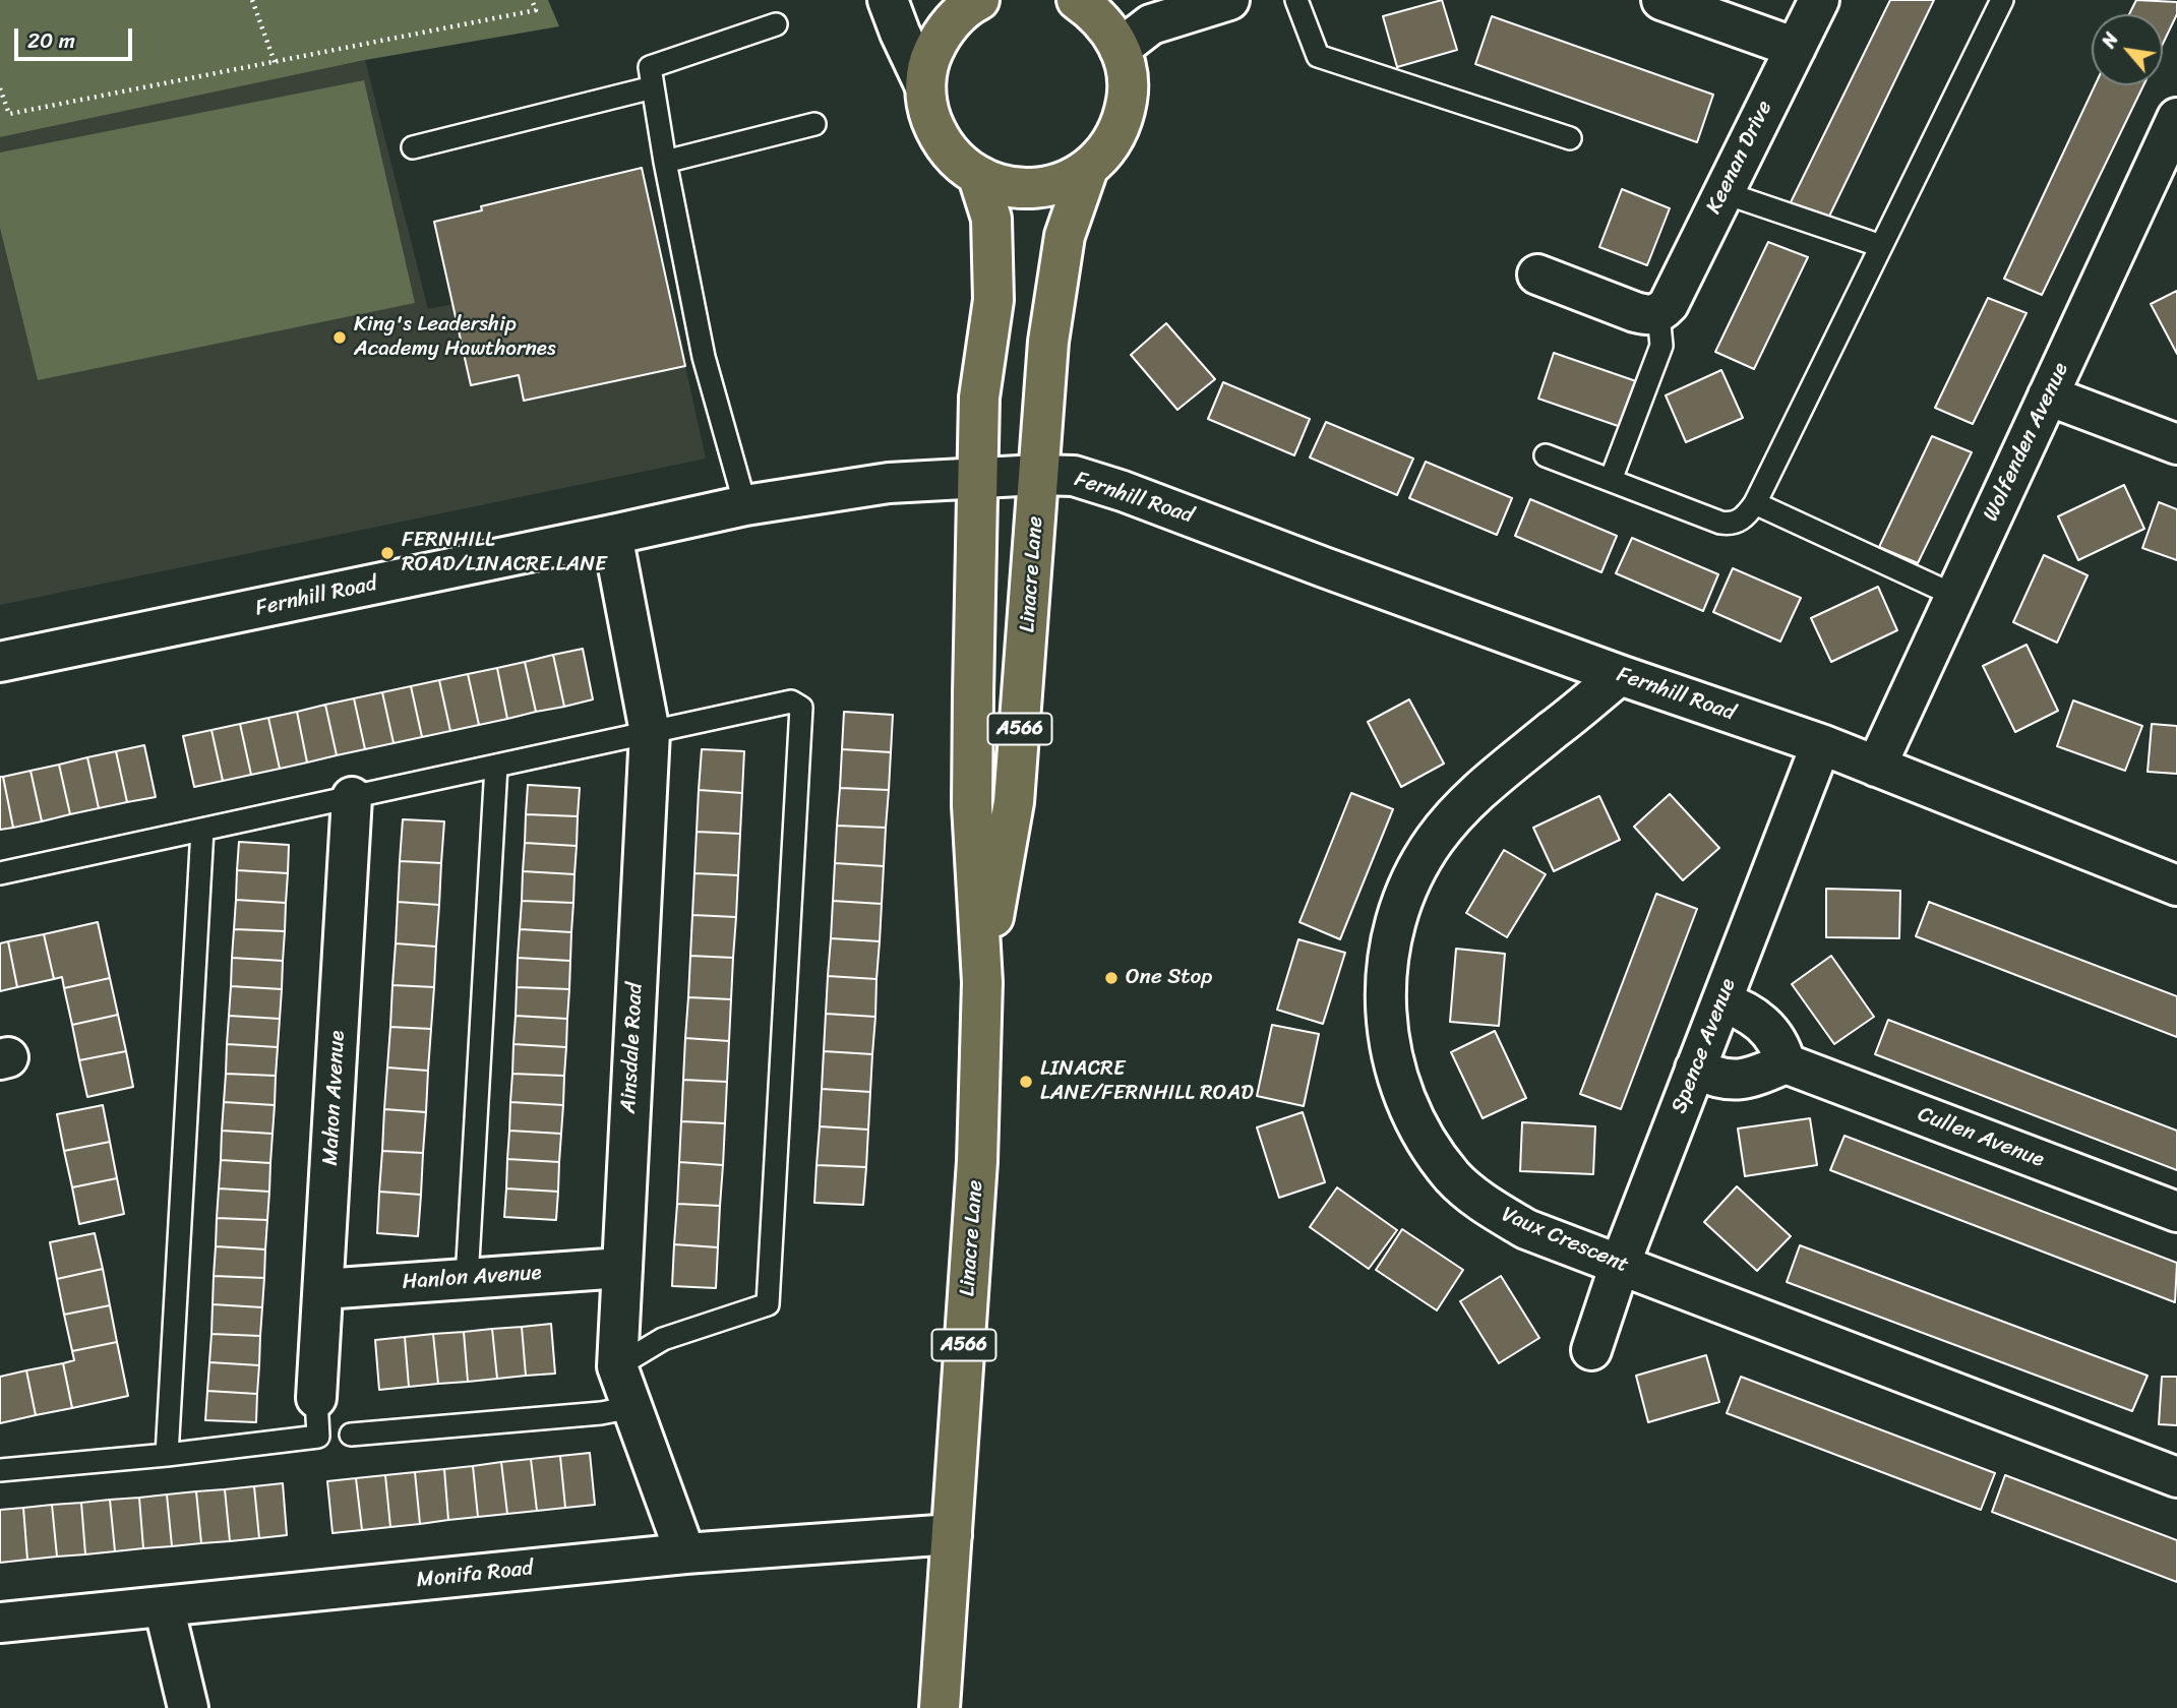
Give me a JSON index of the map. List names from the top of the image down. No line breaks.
{"streets":{"main road":["Linacre Lane","A566"],"street":["Keenan Drive","Wolfenden Avenue","Fernhill Road","Spence Avenue","Ainsdale Road","Mahon Avenue","Cullen Avenue","Vaux Crescent","Hanlon Avenue","Monifa Road"]},"crossings":[["Wolfenden Avenue","Fernhill Road"],["Fernhill Road","Linacre Lane"],["Fernhill Road","Spence Avenue"],["Fernhill Road","Ainsdale Road"],["Fernhill Road","Vaux Crescent"],["Linacre Lane","Monifa Road"],["Spence Avenue","Vaux Crescent"],["Ainsdale Road","Hanlon Avenue"],["Ainsdale Road","Monifa Road"],["Mahon Avenue","Hanlon Avenue"]],"places":["King's Leadership Academy Hawthornes","FERNHILL ROAD/LINACRE LANE","One Stop","LINACRE LANE/FERNHILL ROAD"],"scale_bar":"20 m","north":"top left"}
